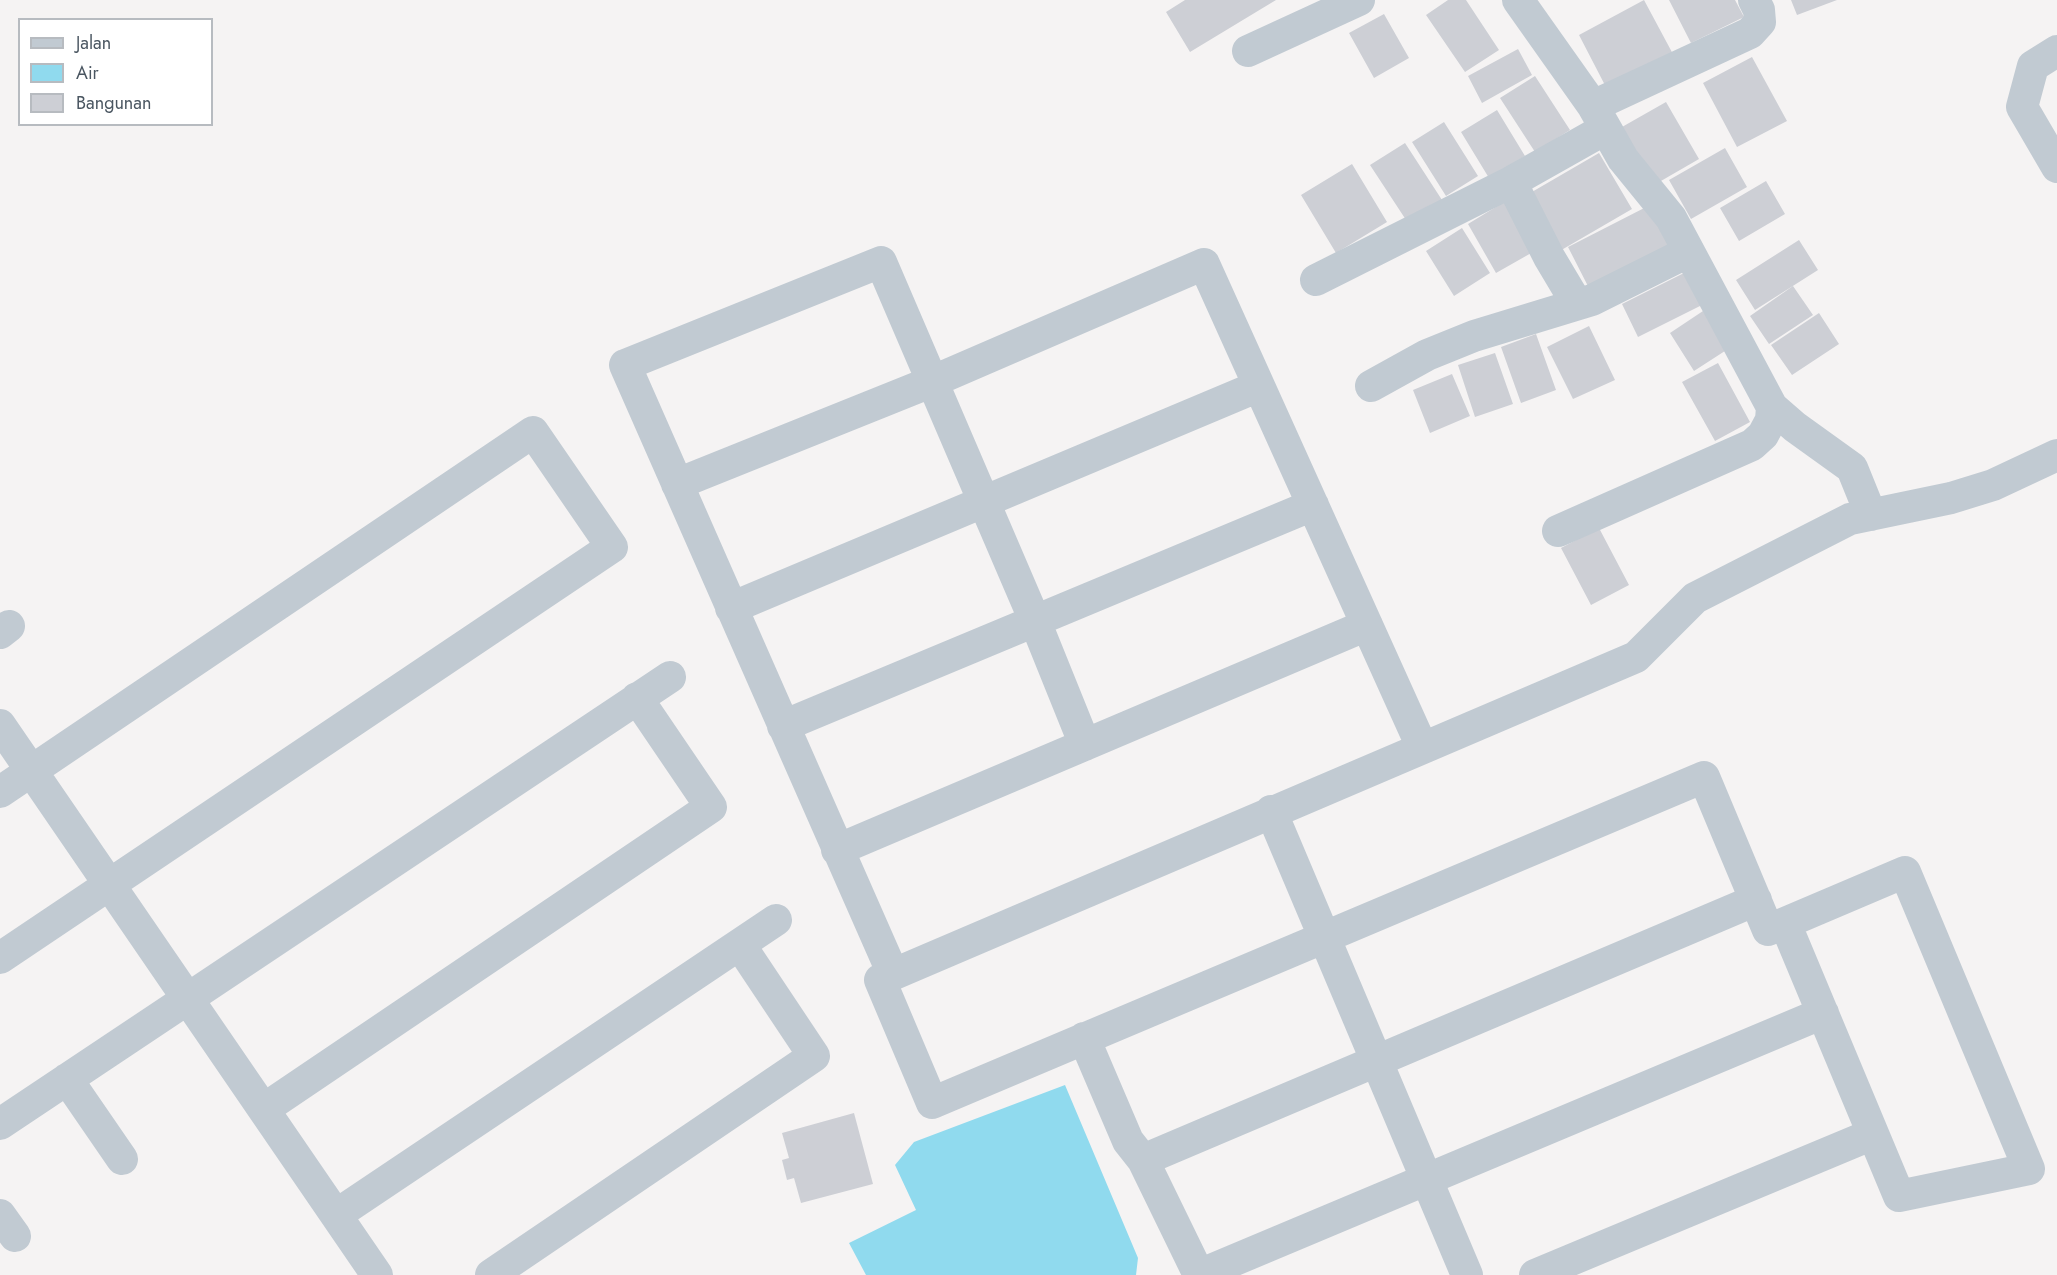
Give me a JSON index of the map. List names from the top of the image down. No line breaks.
{"legend":["Jalan","Air","Bangunan"]}
